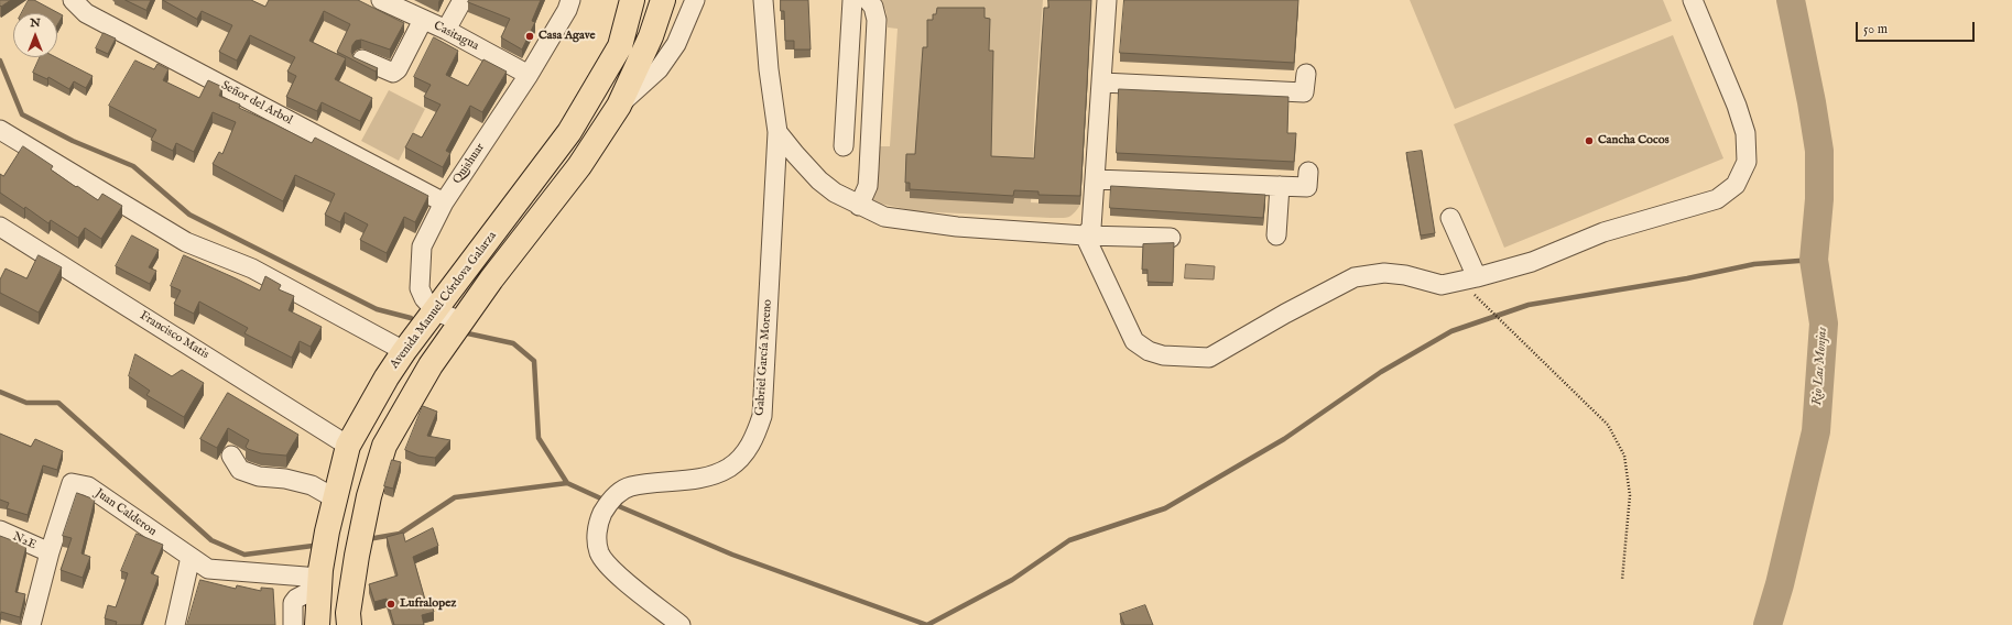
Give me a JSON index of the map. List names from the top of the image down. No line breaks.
{"streets":{"main road":["Avenida Manuel Córdova Galarza"],"street":["Casitagua","Señor del Arbol","Quishuar","Francisco Matis","Gabriel García Moreno","Juan Calderon","N2E"]},"crossings":[["Casitagua","Quishuar"],["Señor del Arbol","Quishuar"],["Quishuar","Avenida Manuel Córdova Galarza"],["Avenida Manuel Córdova Galarza","Francisco Matis"],["Avenida Manuel Córdova Galarza","Juan Calderon"],["Juan Calderon","N2E"]],"water":["Rio Las Monjas"],"places":["Casa Agave","Cancha Cocos","Lufralopez"],"scale_bar":"50 m","north":"top"}
